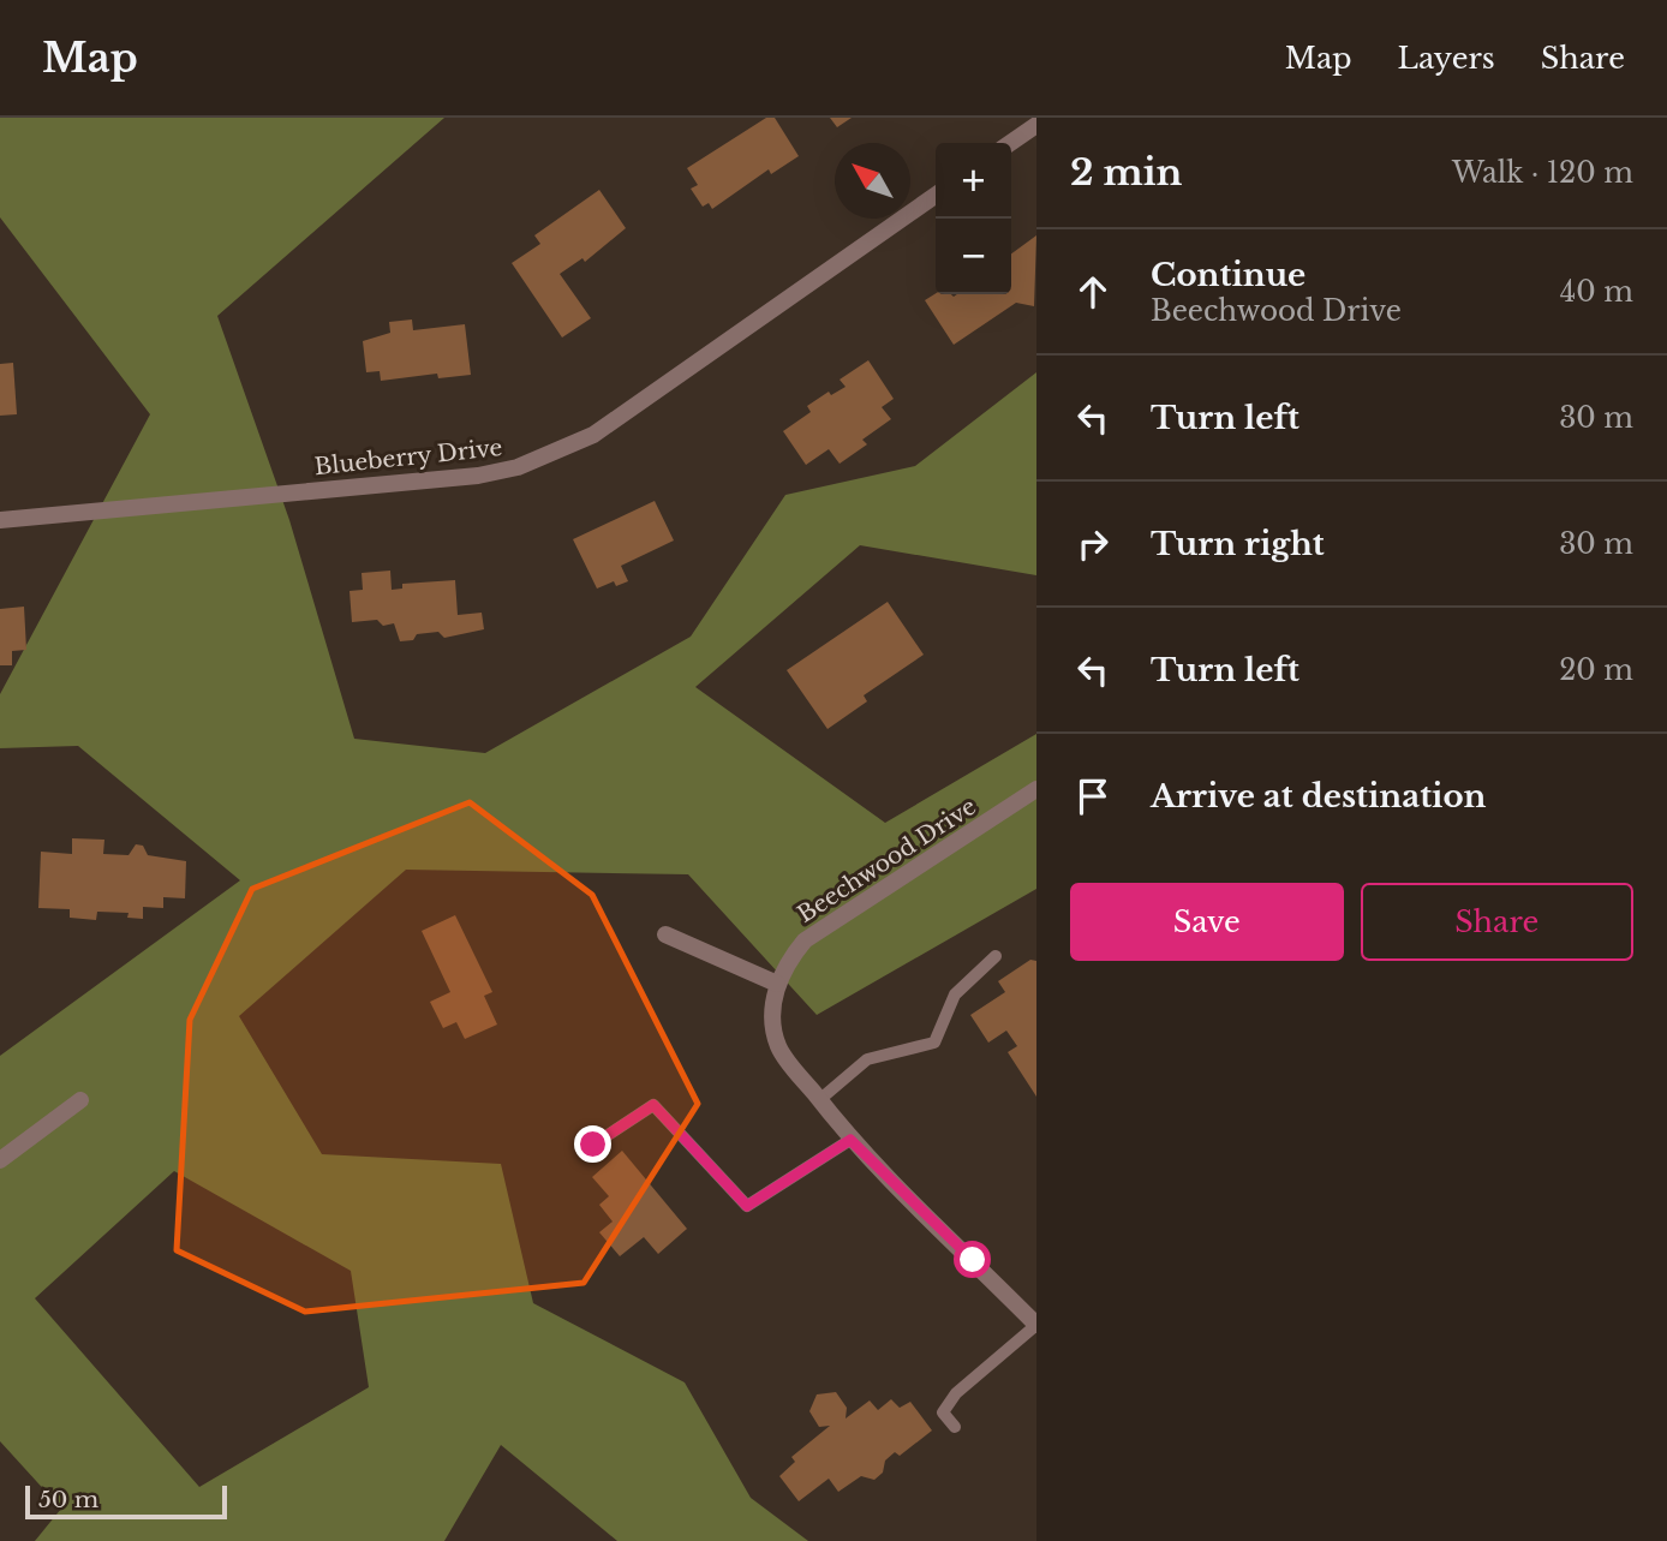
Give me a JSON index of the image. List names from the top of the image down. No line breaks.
{"streets":{"street":["Blueberry Drive","Beechwood Drive"]},"scale_bar":"50 m","north":"top left","page":{"header":"Map","nav":["Map","Layers","Share"],"heading":["2 min","Walk · 120 m"],"map_buttons":["+","−"],"list":[["Continue","Beechwood Drive","40 m"],["Turn left","30 m"],["Turn right","30 m"],["Turn left","20 m"],"Arrive at destination"],"buttons":["Save","Share"],"scale":"50 m"}}
